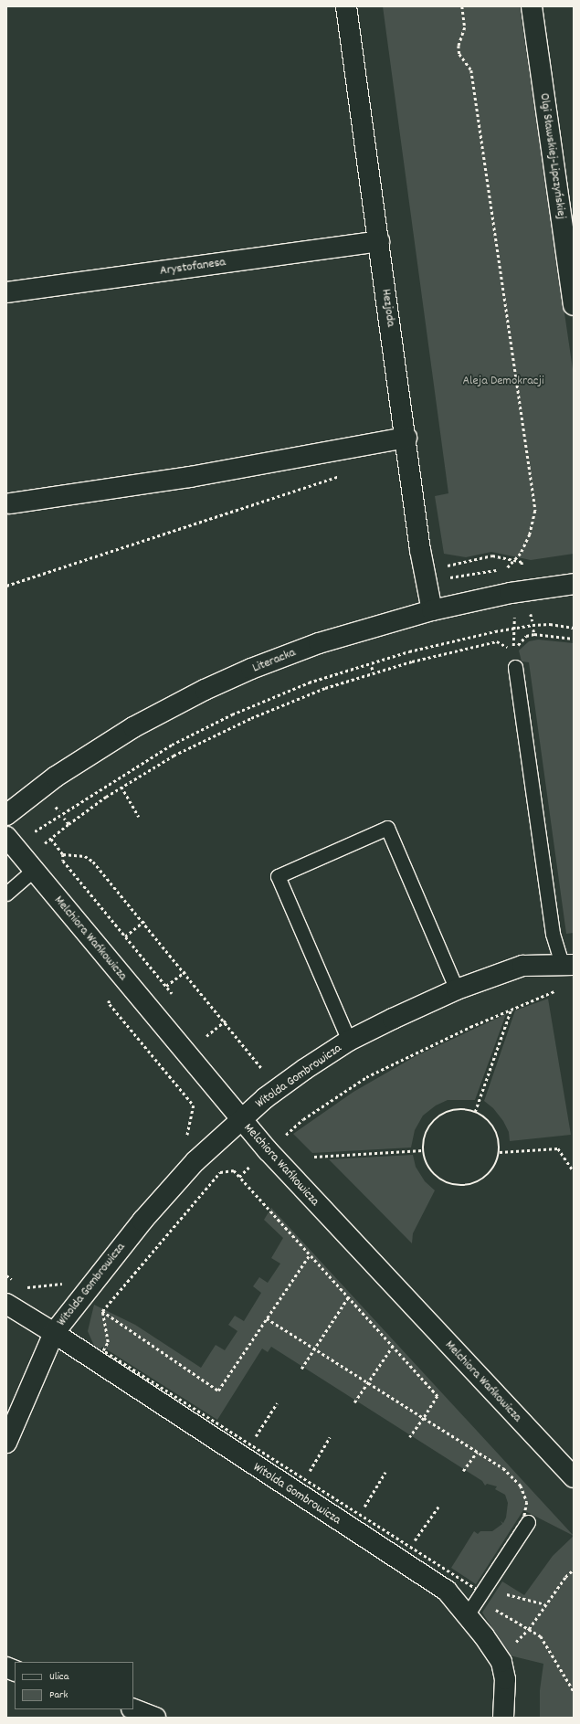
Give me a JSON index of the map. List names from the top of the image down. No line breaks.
{"streets":{"street":["Olgi Sławskiej-Lipczyńskiej","Arystofanesa","Hezjoda","Literacka","Melchiora Wańkowicza","Witolda Gombrowicza"]},"crossings":[["Arystofanesa","Hezjoda"],["Hezjoda","Literacka"],["Melchiora Wańkowicza","Witolda Gombrowicza"]],"parks":["Aleja Demokracji"],"legend":["Ulica","Park"]}
